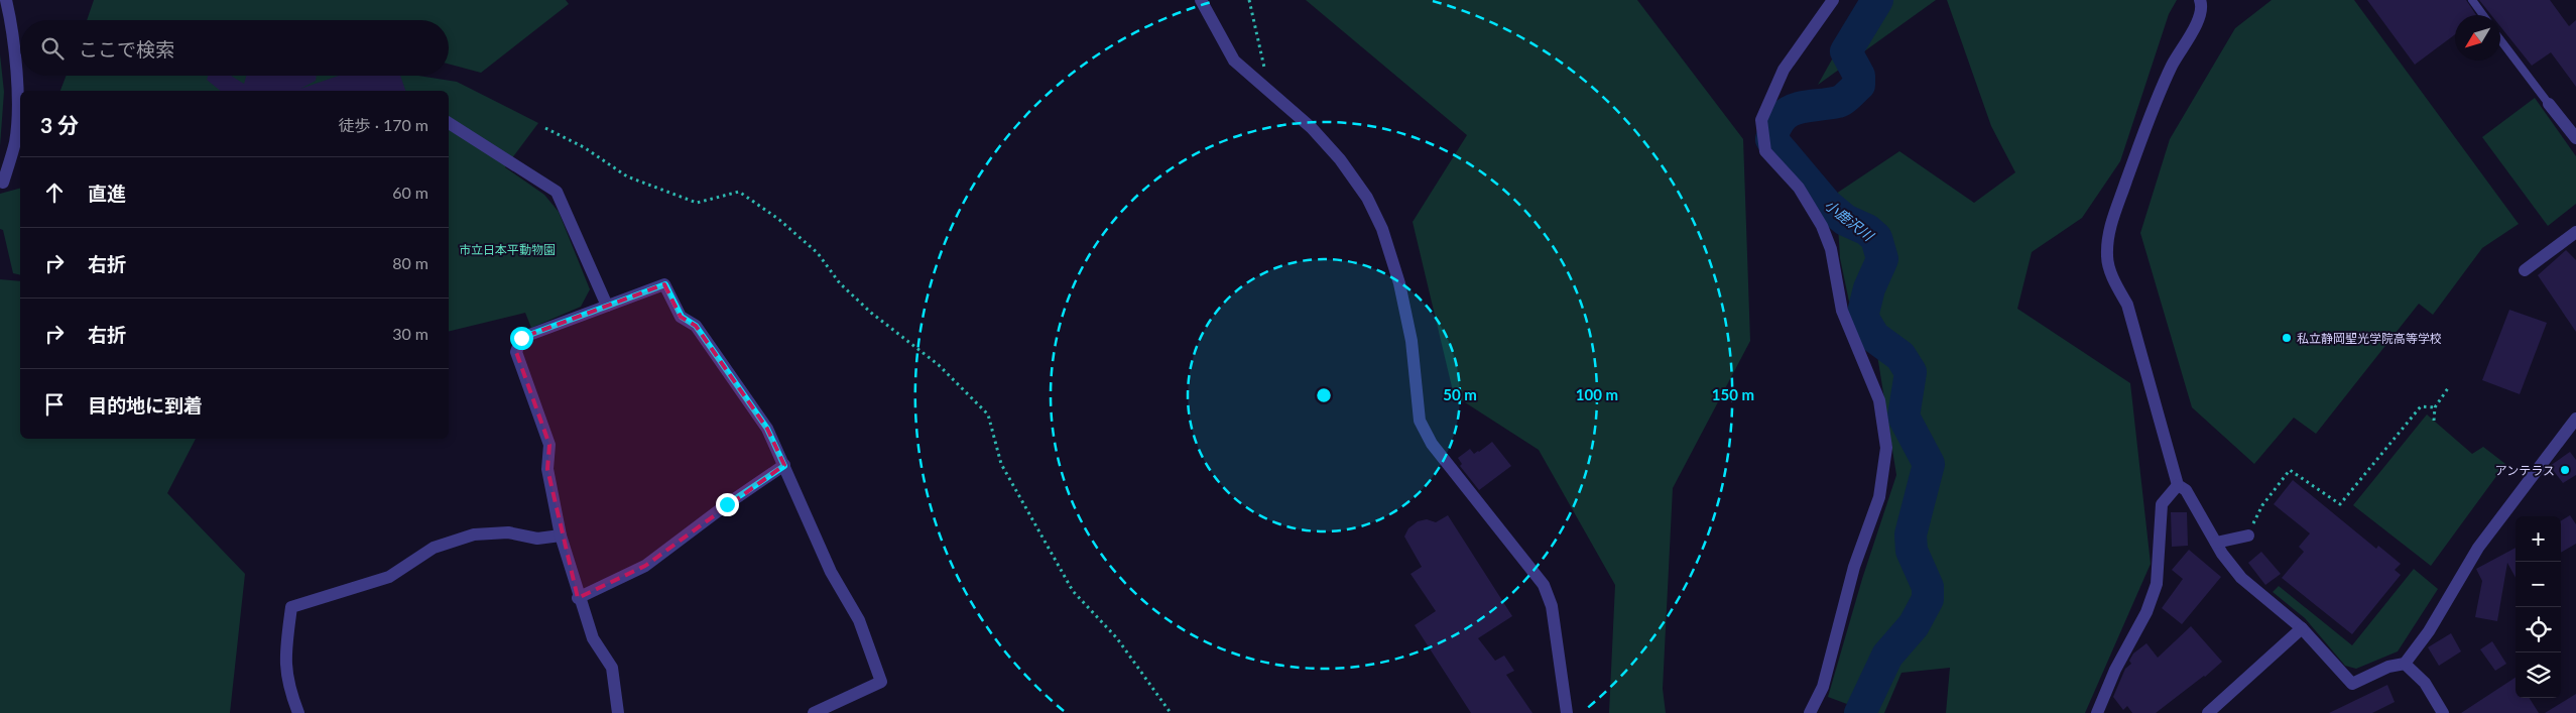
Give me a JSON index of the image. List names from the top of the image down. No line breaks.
{"water":["小鹿沢川"],"parks":["市立日本平動物園"],"places":["私立静岡聖光学院高等学校","アンテラス"],"north":"bottom left","page":{"search":"ここで検索","heading":["3 分","徒歩 · 170 m"],"list":[["直進","60 m"],["右折","80 m"],["右折","30 m"],"目的地に到着"],"map_buttons":["+","−"]},"rings":["50 m","100 m","150 m"]}
